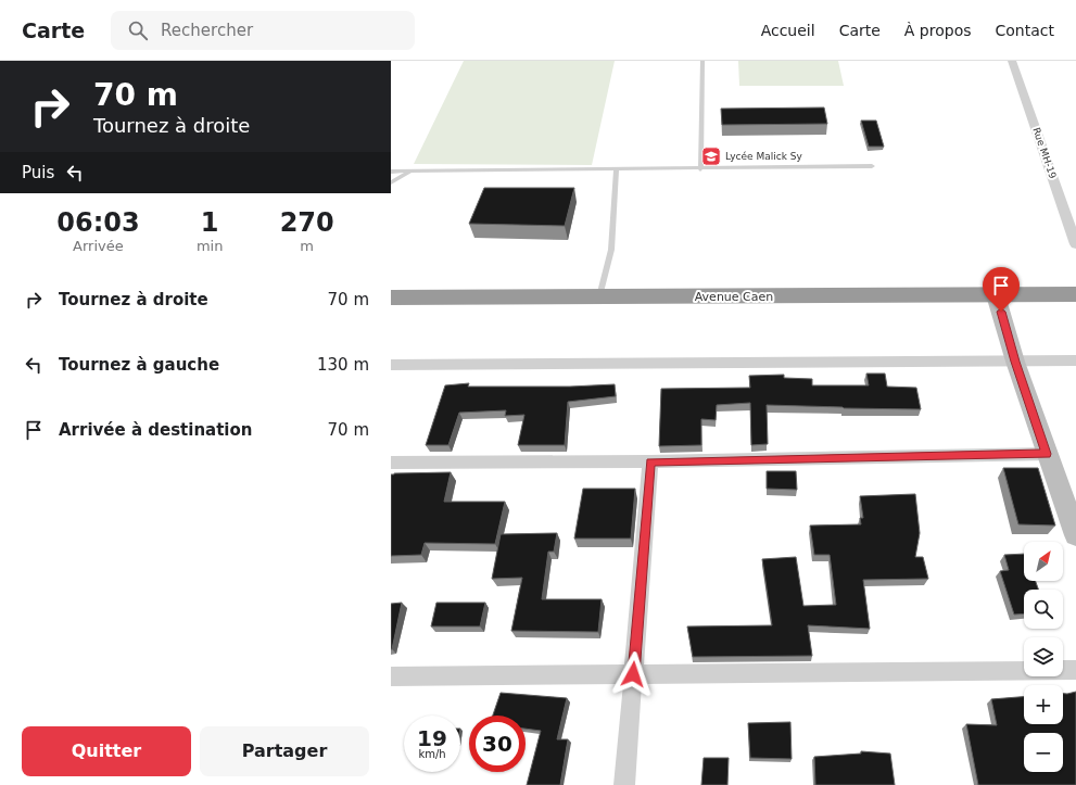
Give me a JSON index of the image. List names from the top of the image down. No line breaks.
{"streets":{"highway":["Avenue Caen"],"street":["Rue MH-19"]},"places":{"school or university":["Lycée Malick Sy"]},"north":"top right","page":{"header":"Carte","search":"Rechercher","nav":["Accueil","Carte","À propos","Contact"],"turn":["70 m","Tournez à droite"],"then":"Puis","eta":["06:03","Arrivée","1","min","270","m"],"list":[{"name":"Tournez à droite","value":"70 m"},{"name":"Tournez à gauche","value":"130 m"},{"name":"Arrivée à destination","value":"70 m"}],"map_buttons":["+","−"],"speed":"19 km/h","limit":"30","buttons":["Quitter","Partager"]}}
